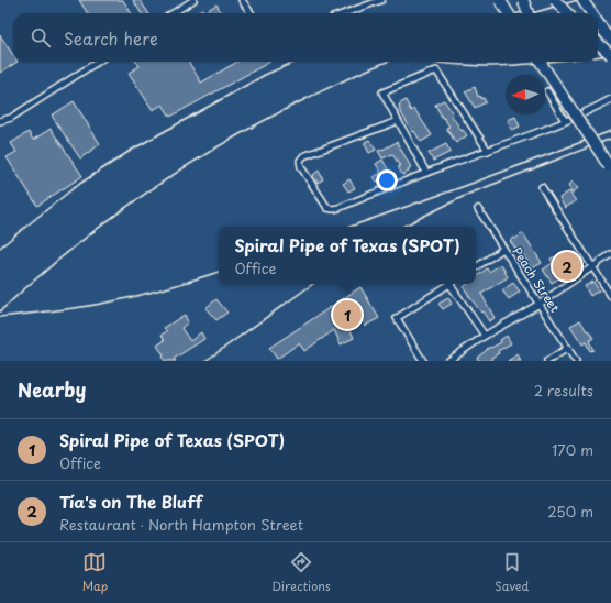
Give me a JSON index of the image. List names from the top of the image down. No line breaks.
{"streets":{"street":["Peach Street"]},"north":"left","page":{"search":"Search here","popup":["Spiral Pipe of Texas (SPOT)","Office"],"pins":["2","1"],"heading":["Nearby","2 results"],"list":[{"mark":"1","name":"Spiral Pipe of Texas (SPOT)","note":"Office","value":"170 m"},{"mark":"2","name":"Tía's on The Bluff","note":"Restaurant · North Hampton Street","value":"250 m"}],"nav":["Map","Directions","Saved"]}}
